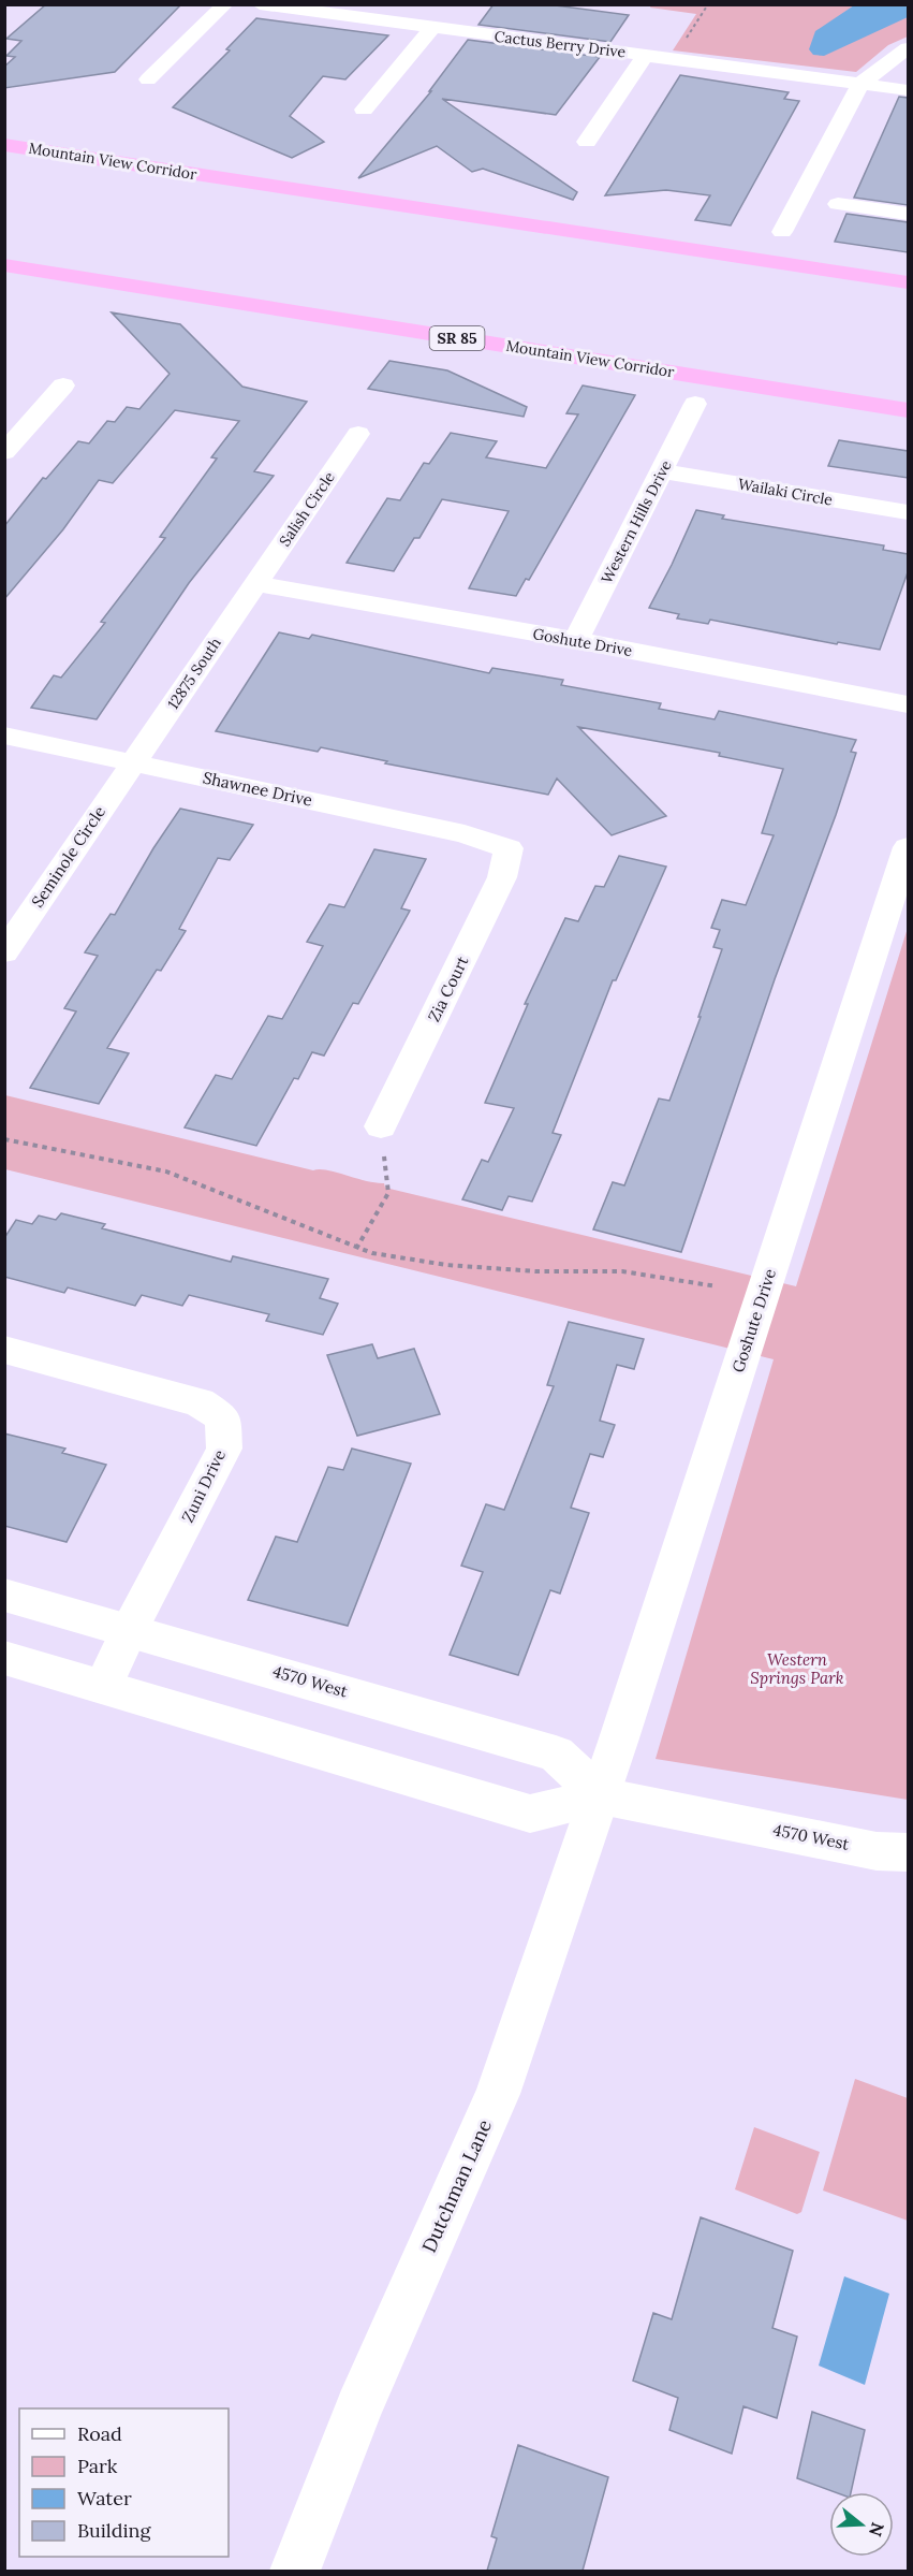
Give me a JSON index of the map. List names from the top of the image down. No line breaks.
{"streets":{"highway":["Mountain View Corridor","SR 85"],"street":["Cactus Berry Drive","Wailaki Circle","Salish Circle","Western Hills Drive","Goshute Drive","12875 South","Shawnee Drive","Seminole Circle","Zia Court","Zuni Drive","4570 West","Dutchman Lane"]},"crossings":[["Wailaki Circle","Western Hills Drive"],["Salish Circle","Goshute Drive"],["Salish Circle","12875 South"],["Western Hills Drive","Goshute Drive"],["Goshute Drive","12875 South"],["Goshute Drive","4570 West"],["Goshute Drive","Dutchman Lane"],["12875 South","Shawnee Drive"],["12875 South","Seminole Circle"],["Shawnee Drive","Seminole Circle"],["Shawnee Drive","Zia Court"],["Zuni Drive","4570 West"],["4570 West","Dutchman Lane"]],"parks":["Western Springs Park"],"legend":["Road","Park","Water","Building"],"north":"right"}
